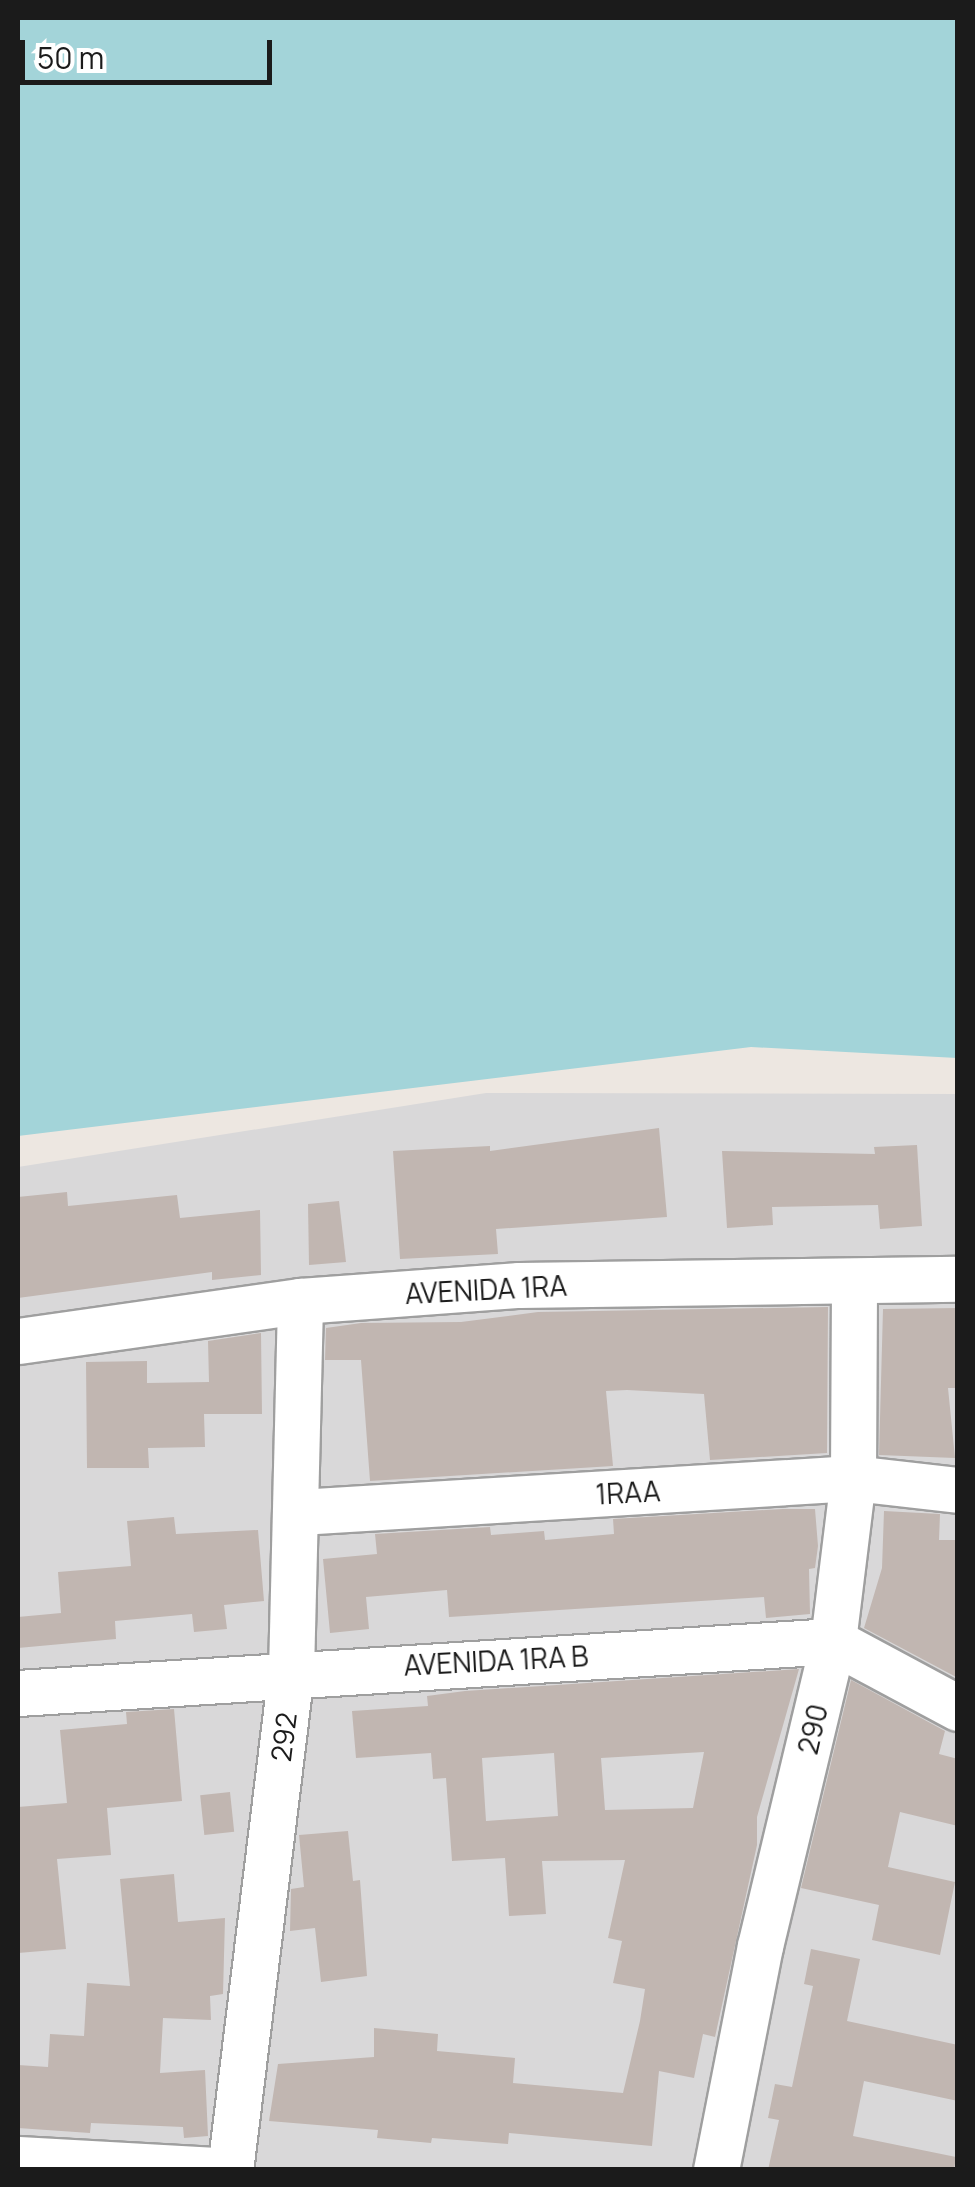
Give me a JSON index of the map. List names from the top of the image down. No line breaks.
{"streets":{"street":["AVENIDA 1RA","1RAA","AVENIDA 1RA B","290","292"]},"crossings":[["AVENIDA 1RA","290"],["AVENIDA 1RA","292"],["1RAA","290"],["1RAA","292"],["AVENIDA 1RA B","290"],["AVENIDA 1RA B","292"]],"scale_bar":"50 m"}
